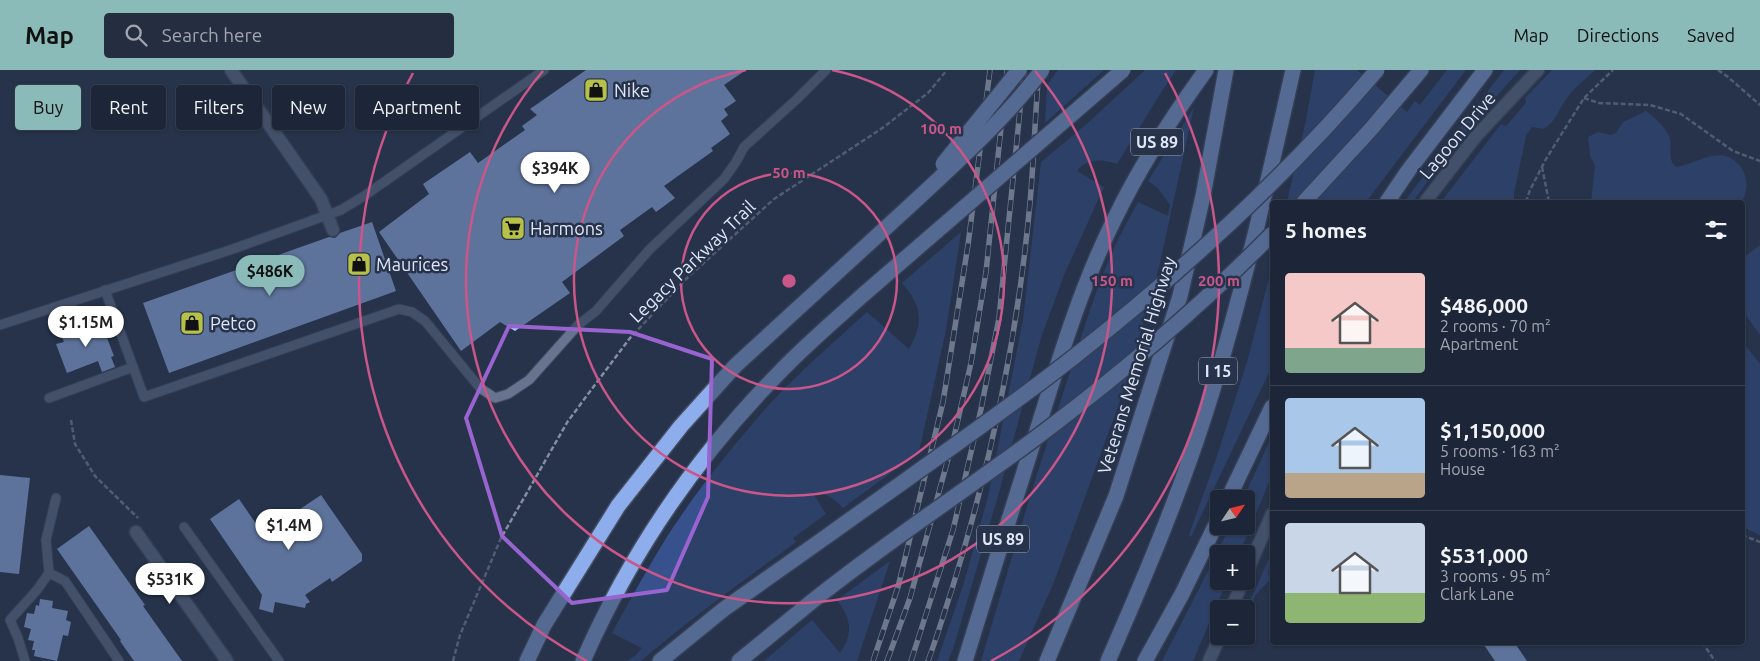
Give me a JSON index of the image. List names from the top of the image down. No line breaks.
{"streets":{"highway":["US 89","Veterans Memorial Highway","I 15"],"street":["Lagoon Drive"],"path":["Legacy Parkway Trail"]},"places":{"shop":["Nike","Maurices","Petco"],"supermarket":["Harmons"]},"north":"top right","page":{"header":"Map","search":"Search here","nav":["Map","Directions","Saved"],"chip":["Buy","Rent","Filters","New","Apartment"],"price":["$394K","$486K","$1.15M","$1.4M","$531K"],"heading":"5 homes","list":[{"name":"$486,000","note":"2 rooms · 70 m² · Apartment"},{"name":"$1,150,000","note":"5 rooms · 163 m² · House"},{"name":"$531,000","note":"3 rooms · 95 m² · Clark Lane"}],"map_buttons":["+","−"]},"rings":["100 m","50 m","150 m","200 m"]}
